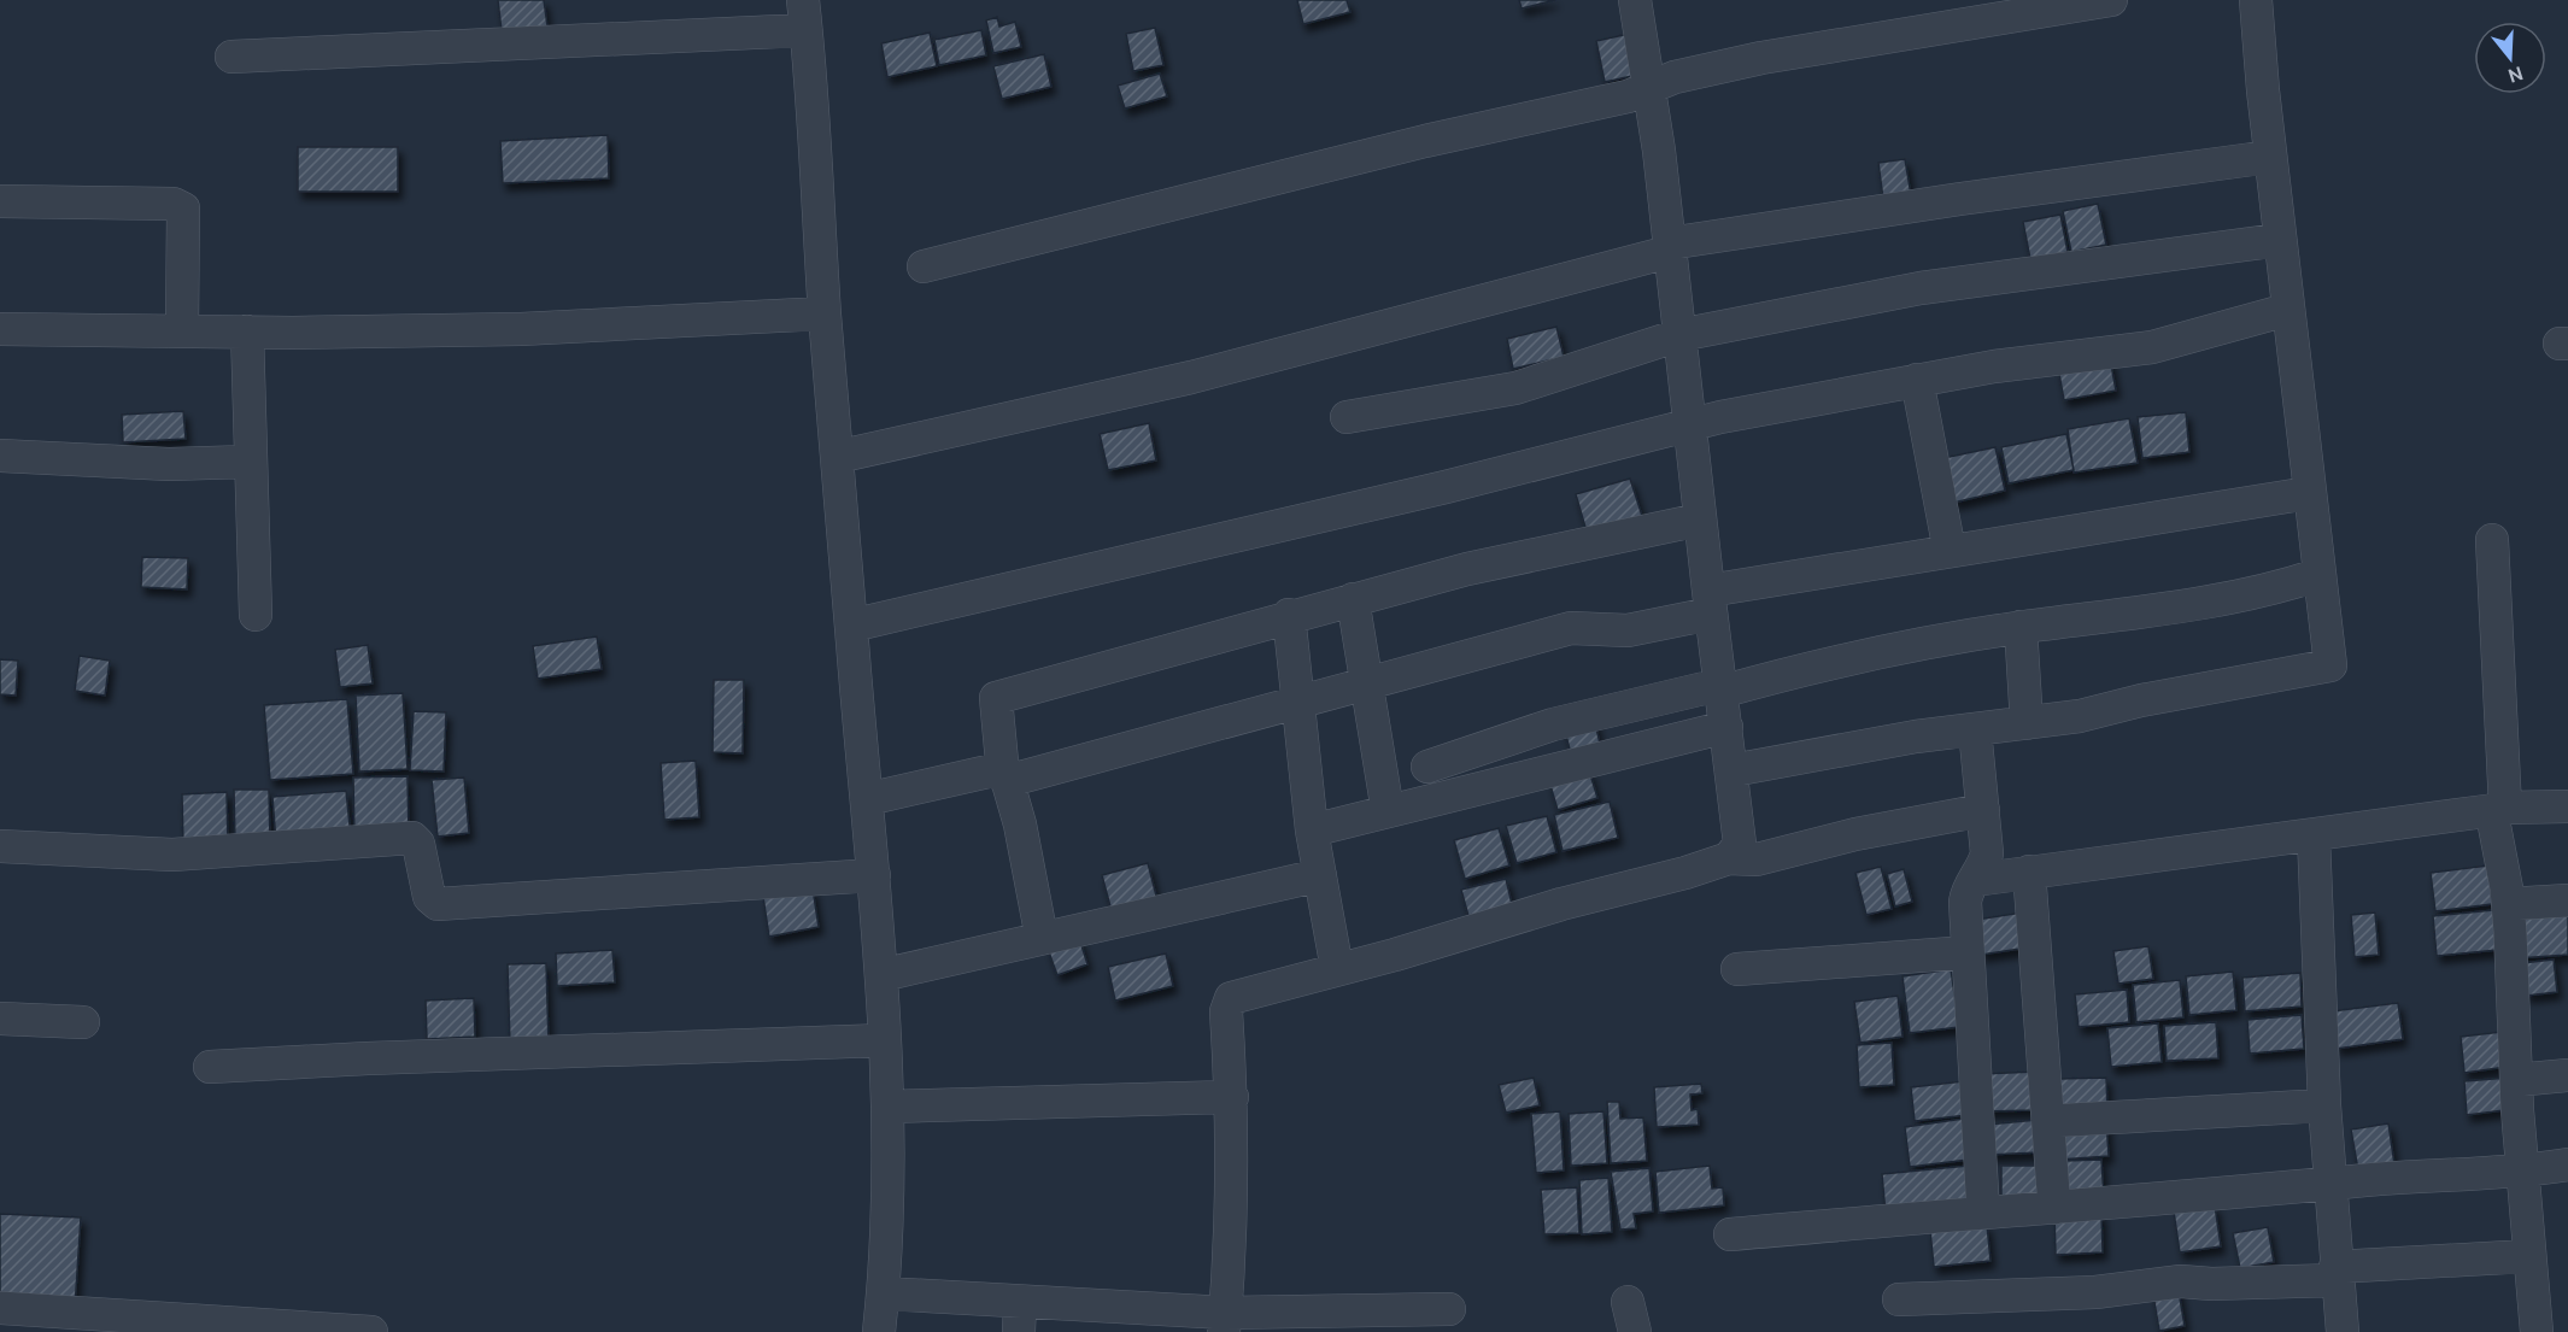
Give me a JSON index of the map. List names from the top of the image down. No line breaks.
{"north":"bottom"}
